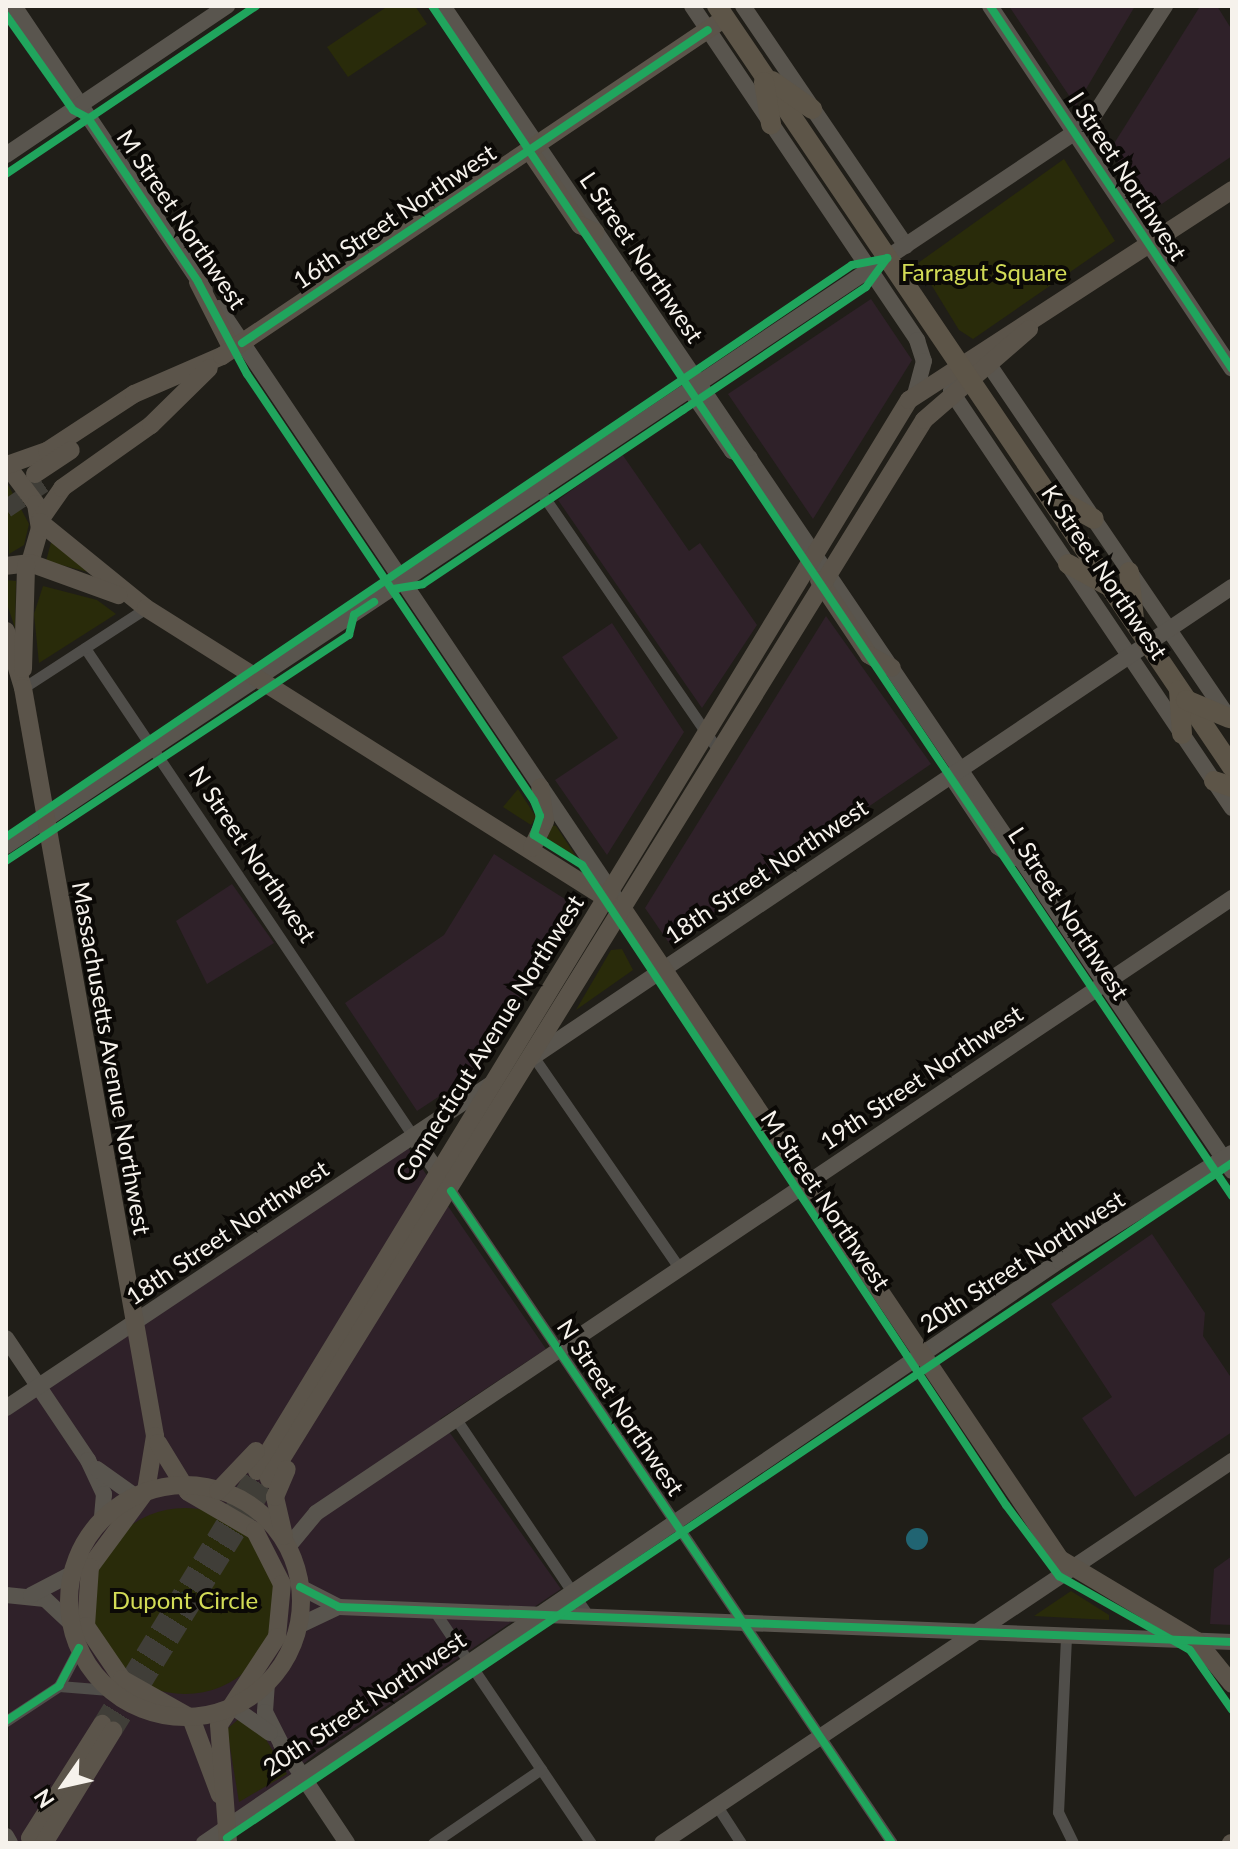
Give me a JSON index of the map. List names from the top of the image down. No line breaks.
{"streets":{"highway":["K Street Northwest"],"main road":["I Street Northwest","16th Street Northwest","M Street Northwest","L Street Northwest","N Street Northwest","18th Street Northwest","Connecticut Avenue Northwest","Massachusetts Avenue Northwest","19th Street Northwest","20th Street Northwest"]},"crossings":[["16th Street Northwest","M Street Northwest"],["16th Street Northwest","K Street Northwest"],["16th Street Northwest","Massachusetts Avenue Northwest"],["M Street Northwest","18th Street Northwest"],["M Street Northwest","Connecticut Avenue Northwest"],["M Street Northwest","19th Street Northwest"],["M Street Northwest","20th Street Northwest"],["L Street Northwest","18th Street Northwest"],["L Street Northwest","Connecticut Avenue Northwest"],["L Street Northwest","19th Street Northwest"],["L Street Northwest","20th Street Northwest"],["K Street Northwest","18th Street Northwest"],["K Street Northwest","Connecticut Avenue Northwest"],["N Street Northwest","18th Street Northwest"],["N Street Northwest","Connecticut Avenue Northwest"],["N Street Northwest","19th Street Northwest"],["N Street Northwest","20th Street Northwest"],["18th Street Northwest","Connecticut Avenue Northwest"],["18th Street Northwest","Massachusetts Avenue Northwest"]],"parks":["Farragut Square","Dupont Circle"],"north":"bottom left"}
